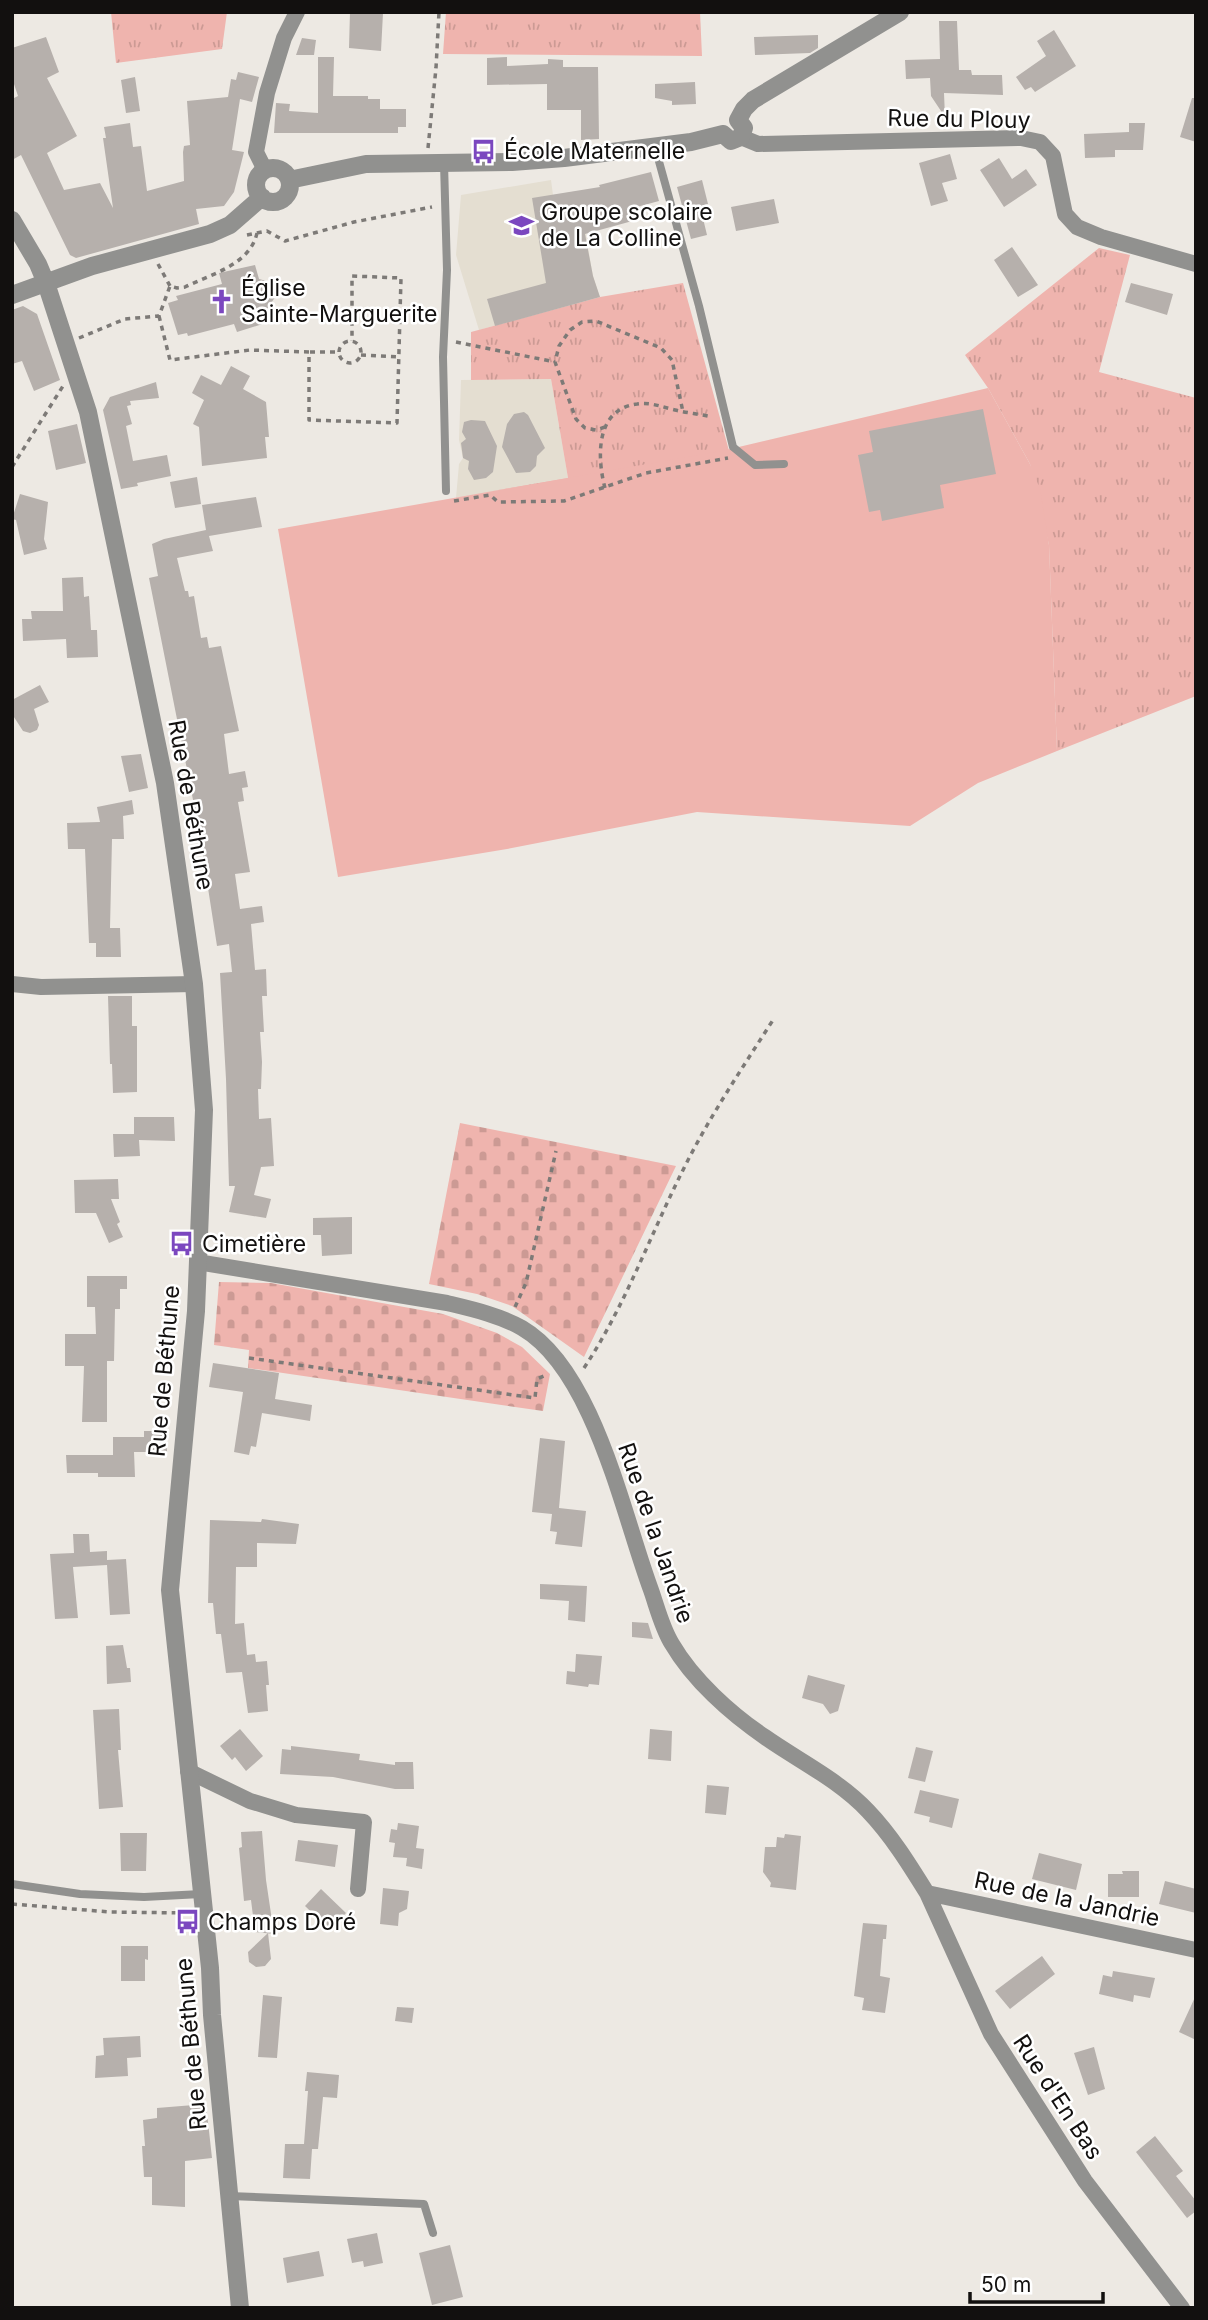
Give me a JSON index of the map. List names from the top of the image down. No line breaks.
{"streets":{"street":["Rue du Plouy","Rue de Béthune","Rue de la Jandrie","Rue d'En Bas"]},"crossings":[["Rue de Béthune","Rue de la Jandrie"],["Rue de la Jandrie","Rue d'En Bas"]],"places":{"bus stop":["École Maternelle","Cimetière","Champs Doré"],"school or university":["Groupe scolaire de La Colline"],"church":["Église Sainte-Marguerite"]},"scale_bar":"50 m"}
